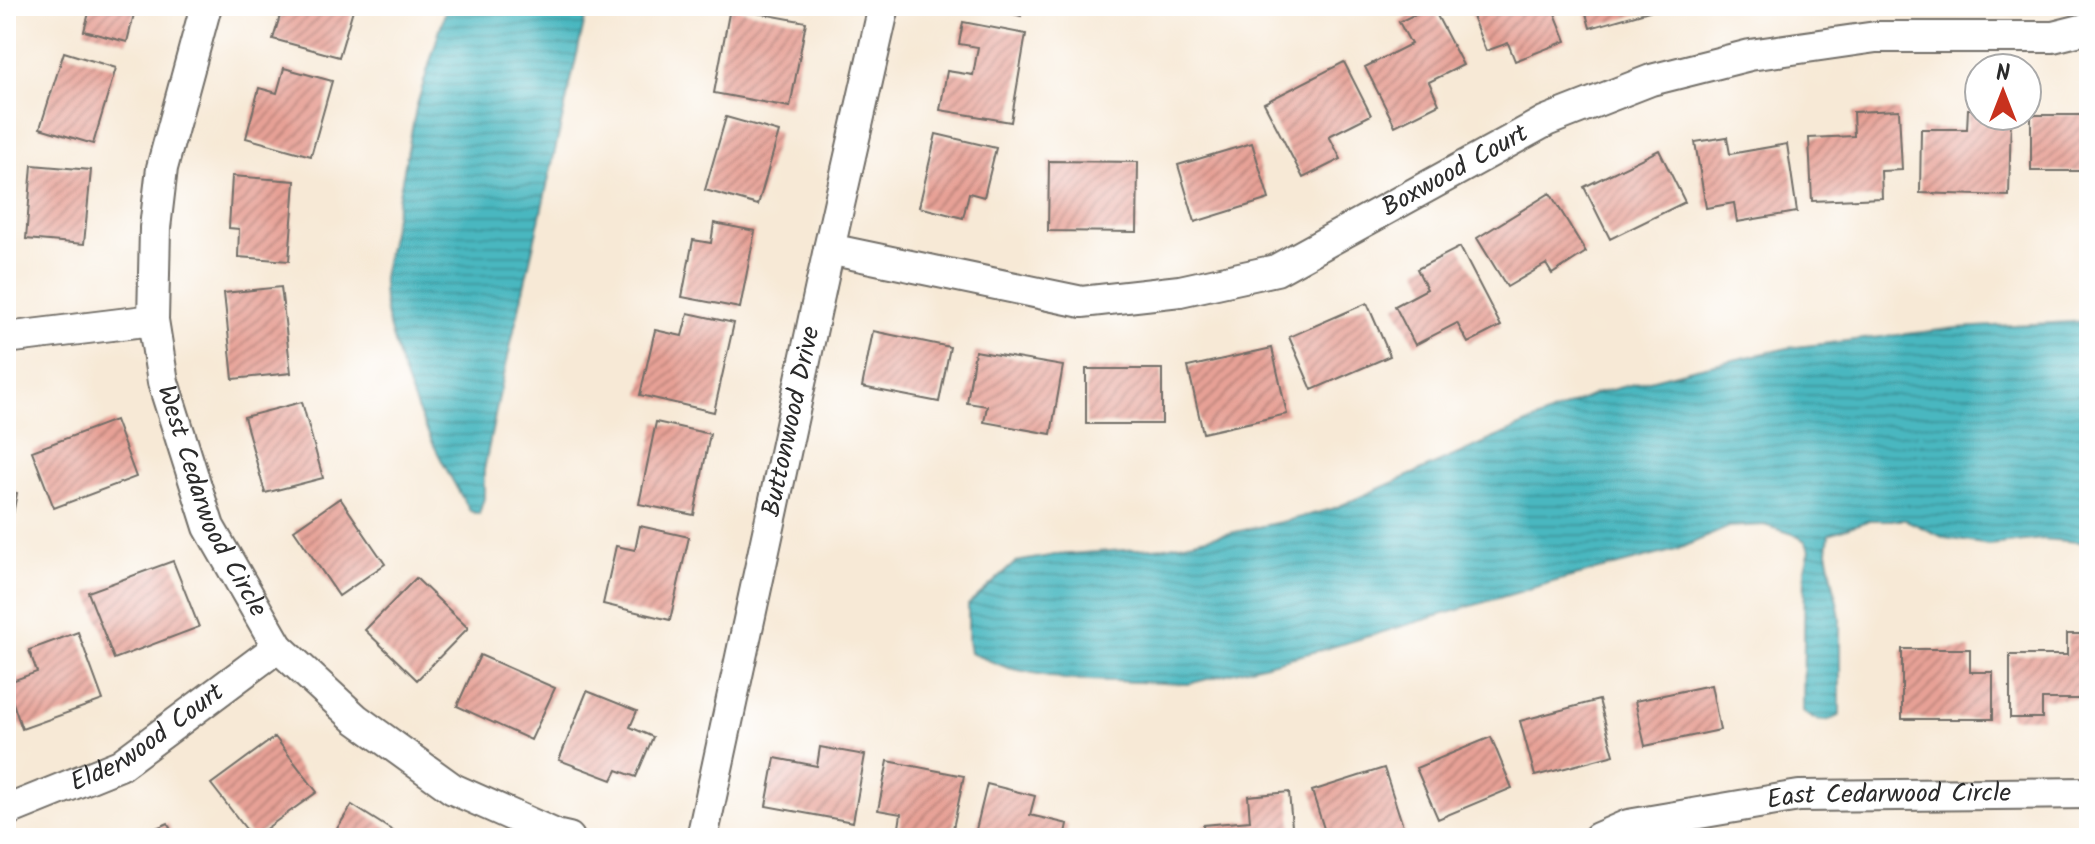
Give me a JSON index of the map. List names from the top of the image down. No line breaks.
{"streets":{"street":["Boxwood Court","Buttonwood Drive","West Cedarwood Circle","Elderwood Court","East Cedarwood Circle"]},"crossings":[["Boxwood Court","Buttonwood Drive"],["West Cedarwood Circle","Elderwood Court"]],"north":"top"}
